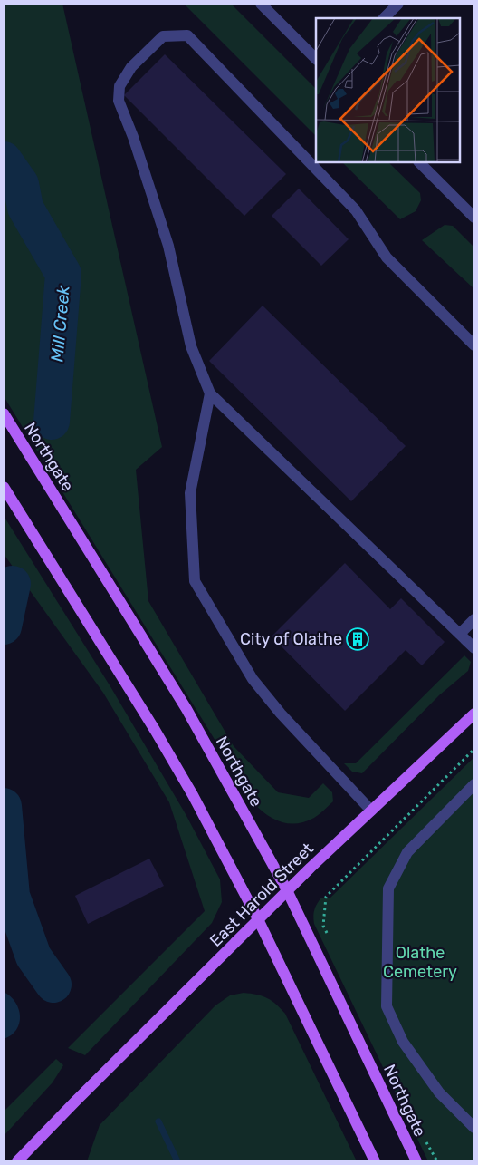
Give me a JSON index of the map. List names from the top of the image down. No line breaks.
{"streets":{"main road":["Northgate","East Harold Street"]},"crossings":[["Northgate","East Harold Street"]],"water":["Mill Creek"],"parks":["Olathe Cemetery"],"places":{"building":["City of Olathe"]}}
